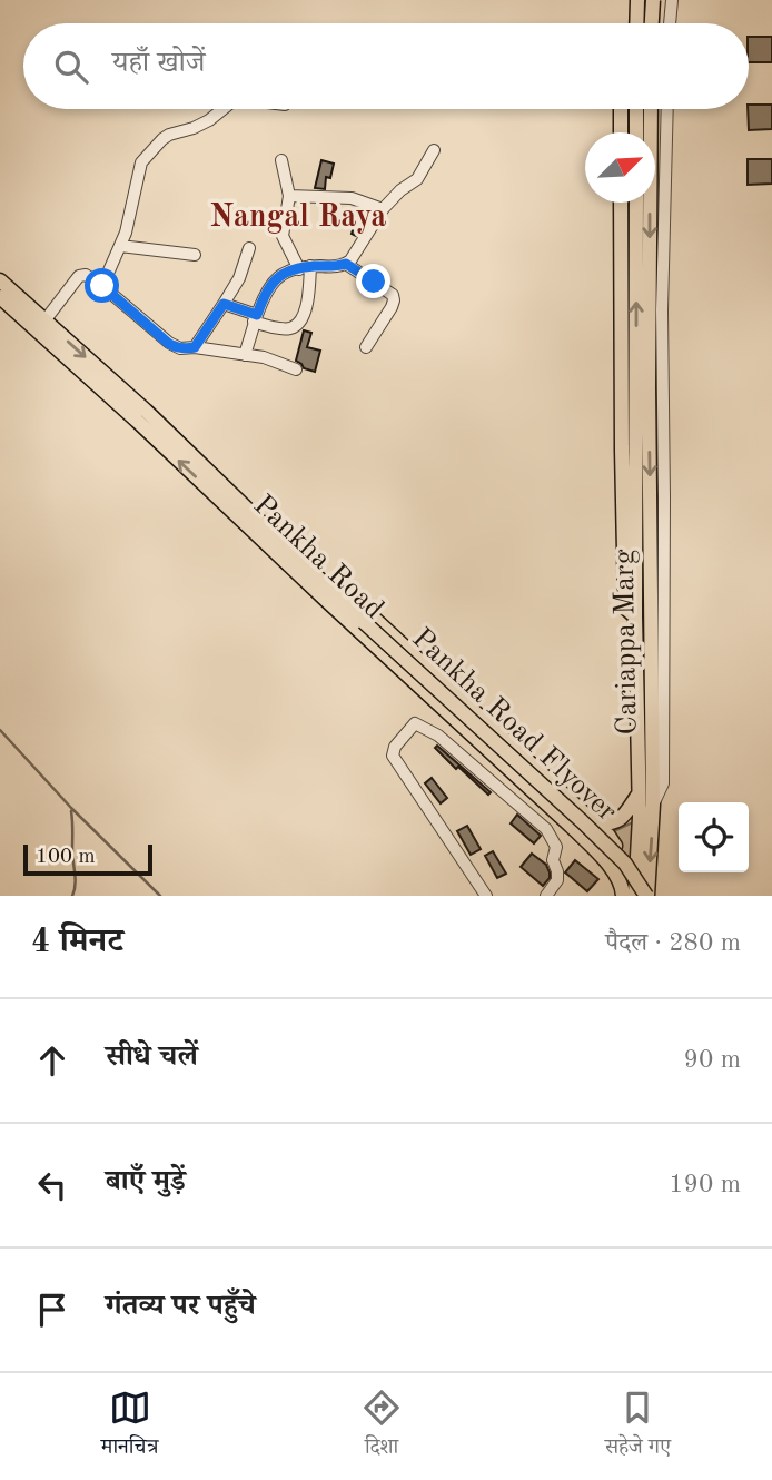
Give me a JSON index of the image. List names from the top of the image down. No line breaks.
{"streets":{"main road":["Pankha Road","Cariappa Marg","Pankha Road Flyover"]},"crossings":[["Pankha Road","Pankha Road Flyover"],["Cariappa Marg","Pankha Road Flyover"]],"districts":["Nangal Raya"],"scale_bar":"100 m","north":"top right","page":{"search":"यहाँ खोजें","scale":"100 m","heading":["4 मिनट","पैदल · 280 m"],"list":[["सीधे चलें","90 m"],["बाएँ मुड़ें","190 m"],"गंतव्य पर पहुँचे"],"nav":["मानचित्र","दिशा","सहेजे गए"]}}
